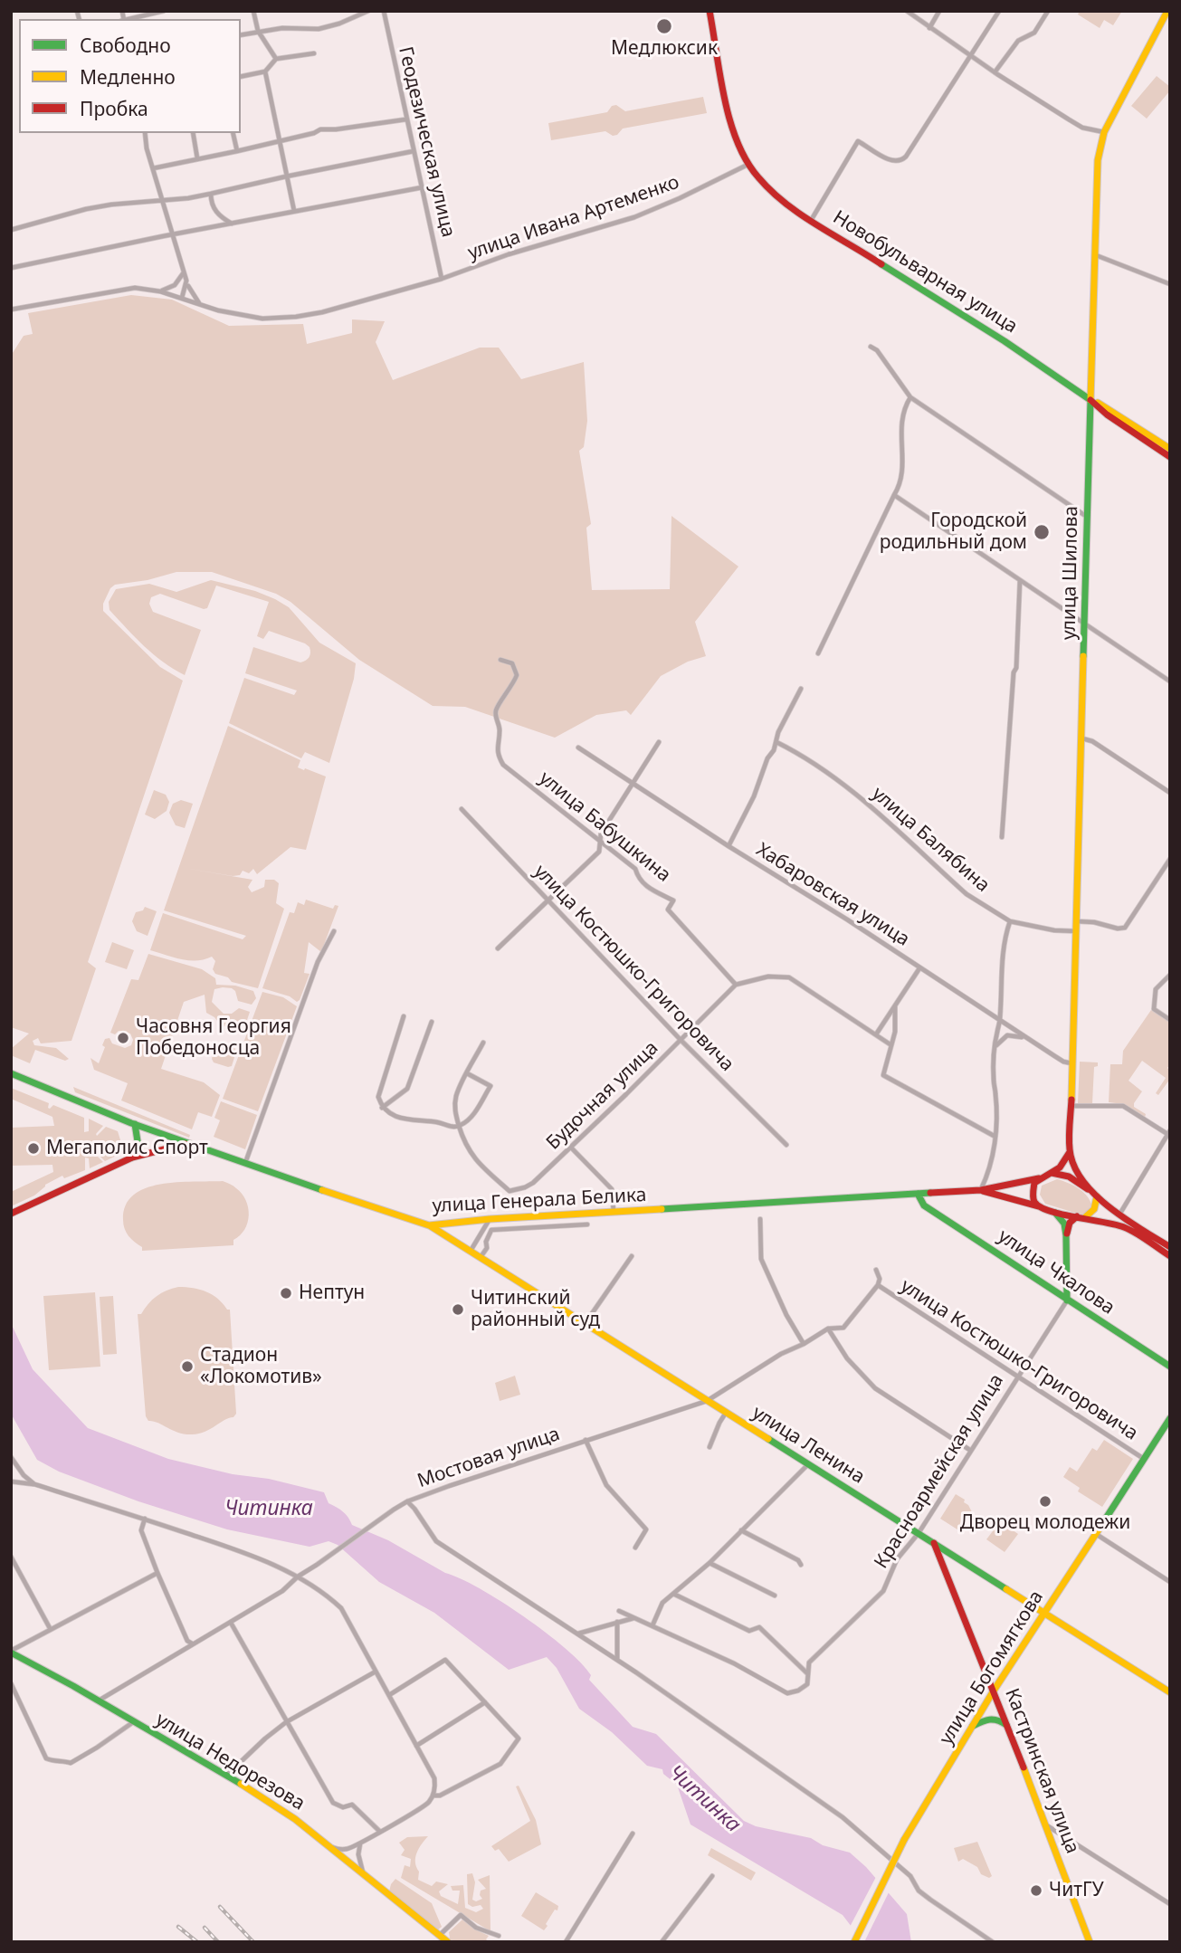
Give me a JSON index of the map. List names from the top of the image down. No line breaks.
{"streets":{"main road":["Новобульварная улица","улица Шилова","улица Генерала Белика","улица Чкалова","улица Ленина","улица Богомягкова","улица Недорезова","Кастринская улица"],"street":["Геодезическая улица","улица Ивана Артеменко","улица Бабушкина","улица Балябина","Хабаровская улица","улица Костюшко-Григоровича","Будочная улица","Мостовая улица","Красноармейская улица"]},"crossings":[["Геодезическая улица","улица Ивана Артеменко"],["улица Ивана Артеменко","Новобульварная улица"],["Новобульварная улица","улица Шилова"],["улица Шилова","улица Балябина"],["улица Шилова","Хабаровская улица"],["улица Бабушкина","Будочная улица"],["улица Костюшко-Григоровича","Будочная улица"],["улица Костюшко-Григоровича","Красноармейская улица"],["улица Костюшко-Григоровича","улица Богомягкова"],["улица Генерала Белика","улица Чкалова"],["улица Генерала Белика","улица Ленина"],["улица Чкалова","Красноармейская улица"],["улица Ленина","Мостовая улица"],["улица Ленина","Красноармейская улица"],["улица Ленина","улица Богомягкова"],["улица Ленина","Кастринская улица"],["Мостовая улица","улица Недорезова"],["улица Богомягкова","Кастринская улица"]],"water":["Читинка"],"places":["Медлюксик","Городской родильный дом","Часовня Георгия Победоносца","Мегаполис Спорт","Нептун","Читинский районный суд","Стадион «Локомотив»","Дворец молодежи","ЧитГУ"],"legend":["Свободно","Медленно","Пробка"]}
